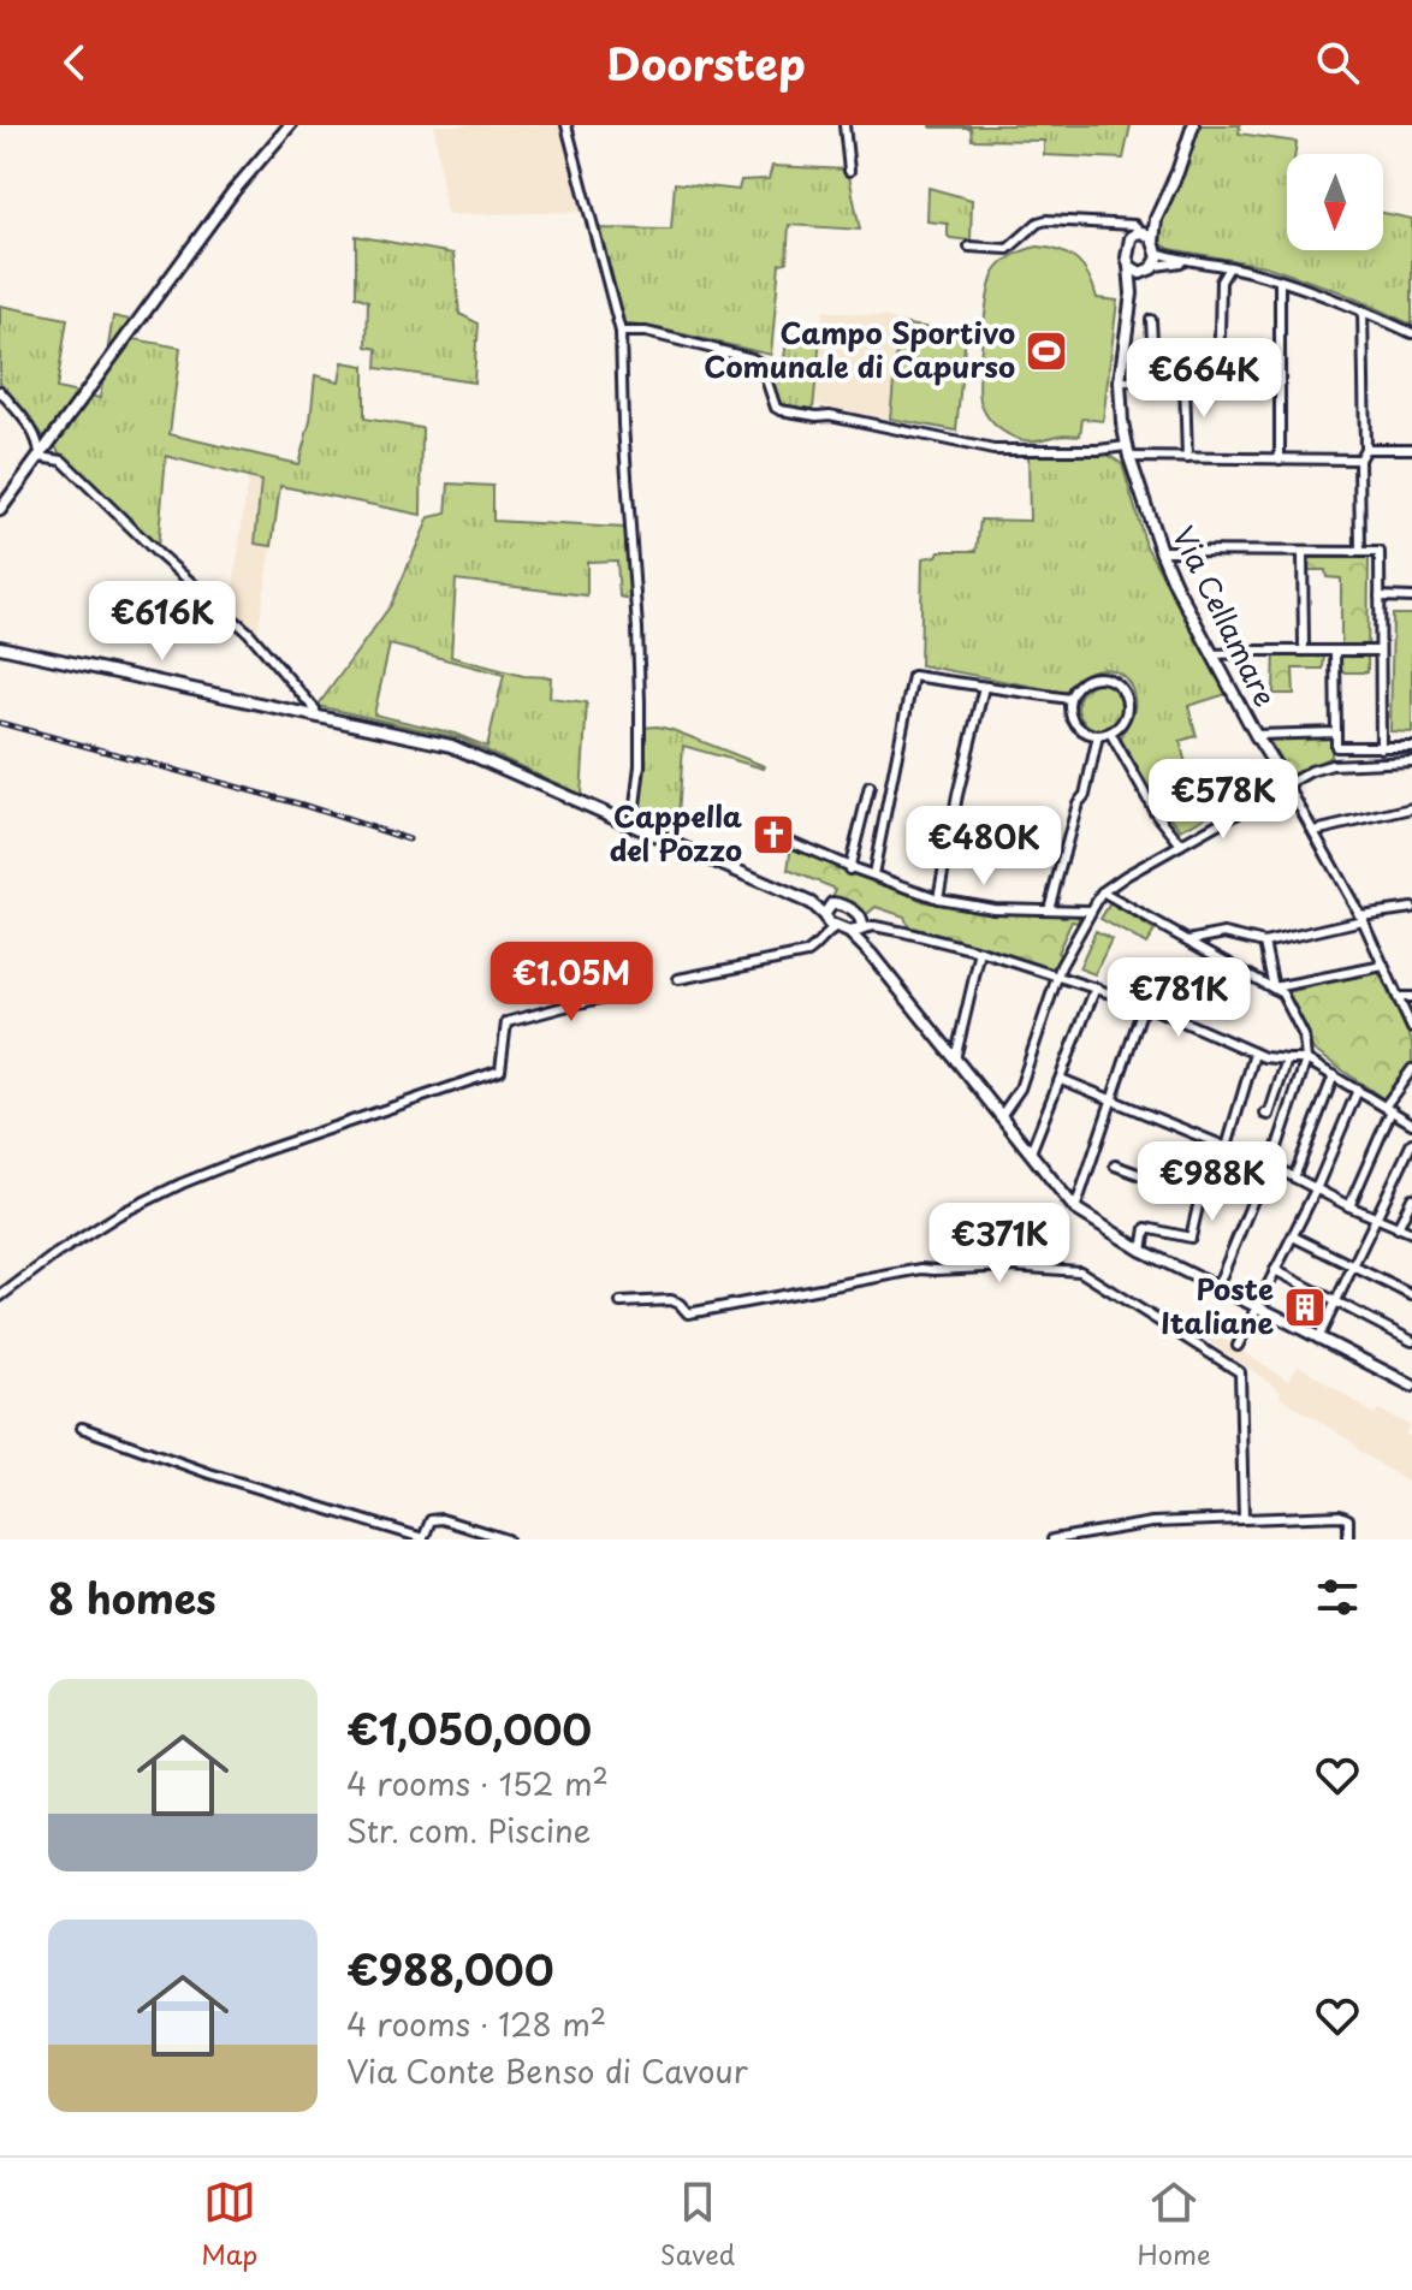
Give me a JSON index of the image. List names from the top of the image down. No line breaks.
{"streets":{"main road":["Via Cellamare"]},"places":{"sports":["Campo Sportivo Comunale di Capurso"],"church":["Cappella del Pozzo"],"building":["Poste Italiane"]},"north":"bottom","page":{"header":"Doorstep","price":["€664K","€616K","€578K","€480K","€1.05M","€781K","€988K","€371K"],"heading":"8 homes","list":[{"name":"€1,050,000","note":"4 rooms · 152 m² · Str. com. Piscine"},{"name":"€988,000","note":"4 rooms · 128 m² · Via Conte Benso di Cavour"}],"tabs":["Map","Saved","Home"]}}
